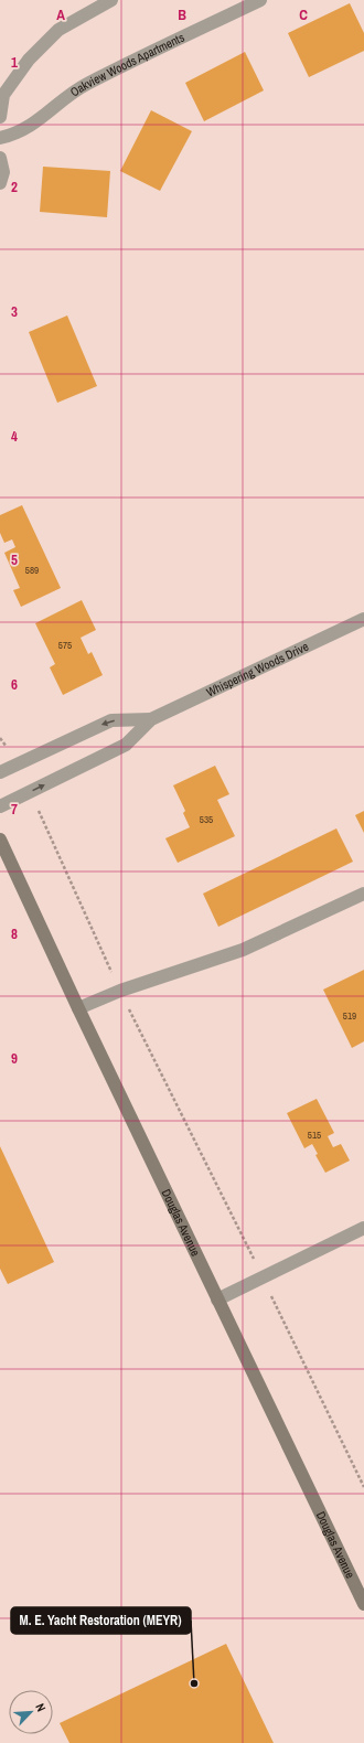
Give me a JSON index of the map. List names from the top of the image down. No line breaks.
{"streets":{"street":["Oakview Woods Apartments","Whispering Woods Drive","Douglas Avenue"]},"places":["M. E. Yacht Restoration (MEYR)"],"house_numbers":["589","575","535","519","515"],"north":"top right","grid":{"columns":["A","B","C"],"rows":["1","2","3","4","5","6","7","8","9"]}}
